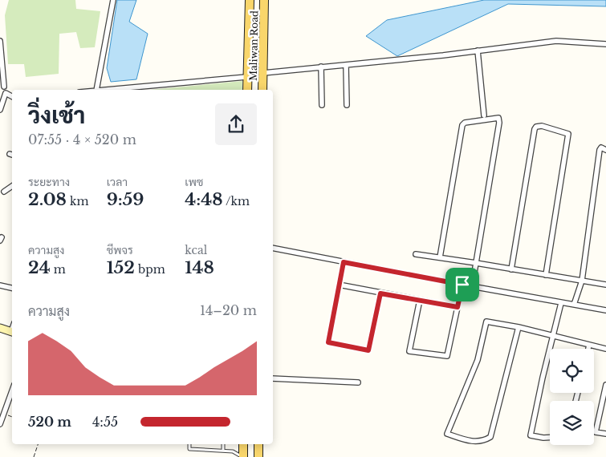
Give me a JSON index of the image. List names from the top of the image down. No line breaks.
{"streets":{"main road":["Maliwan Road"]},"page":{"heading":["วิ่งเช้า","07:55 · 4 × 520 m"],"stats":[["ระยะทาง","2.08 km"],["เวลา","9:59"],["เพซ","4:48 /km"],["ความสูง","24 m"],["ชีพจร","152 bpm"],["kcal","148"]],"chart":["ความสูง","14–20 m"],"list":[{"name":"520 m","note":"4:55"}]}}
